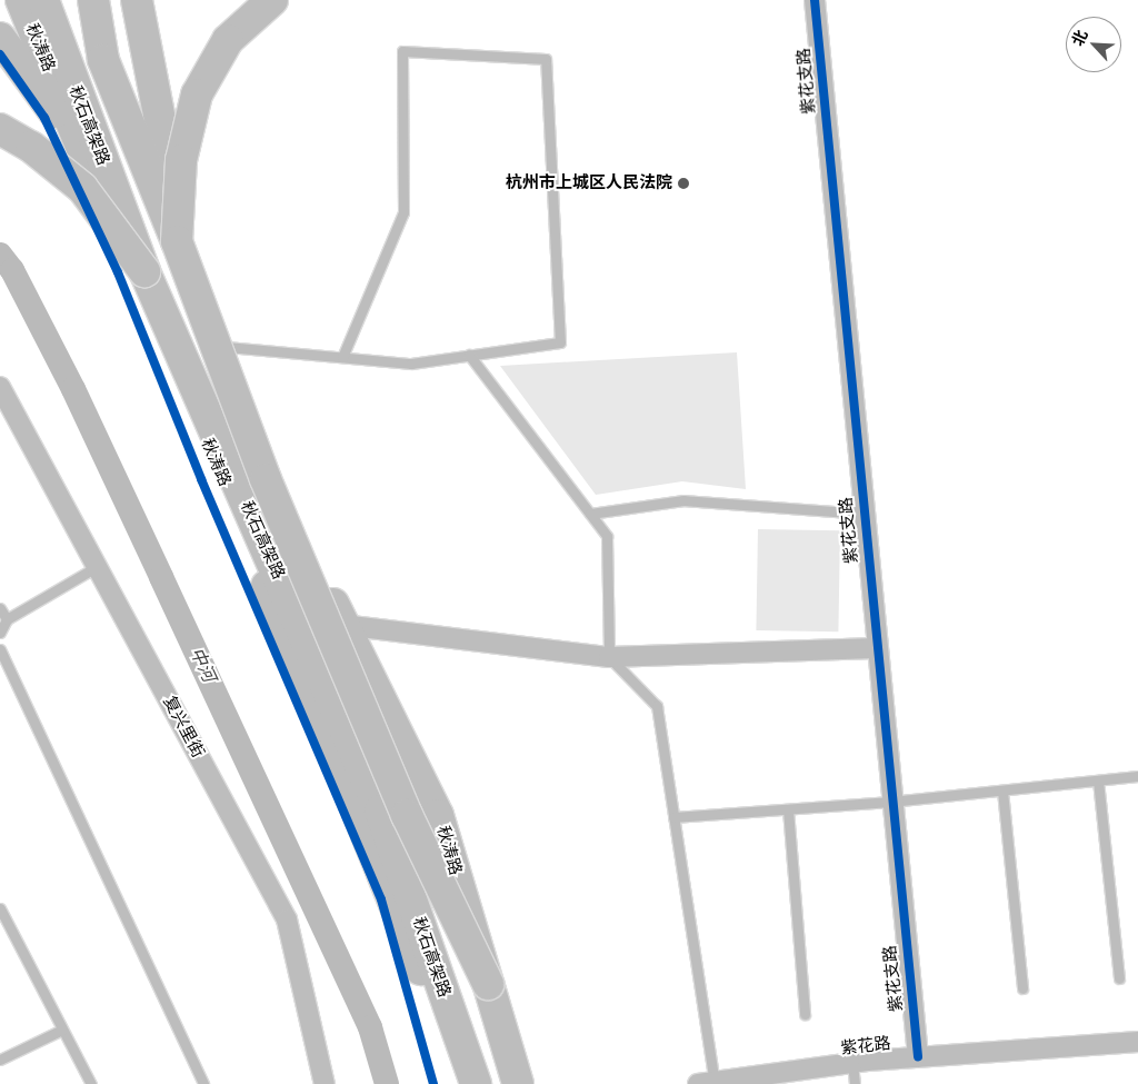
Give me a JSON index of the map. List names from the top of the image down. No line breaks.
{"streets":{"main road":["秋涛路","秋石高架路"],"street":["紫花支路","复兴里街","紫花路"]},"crossings":[["秋涛路","秋石高架路"],["紫花支路","紫花路"]],"water":["中河"],"places":["杭州市上城区人民法院"],"north":"top left"}
